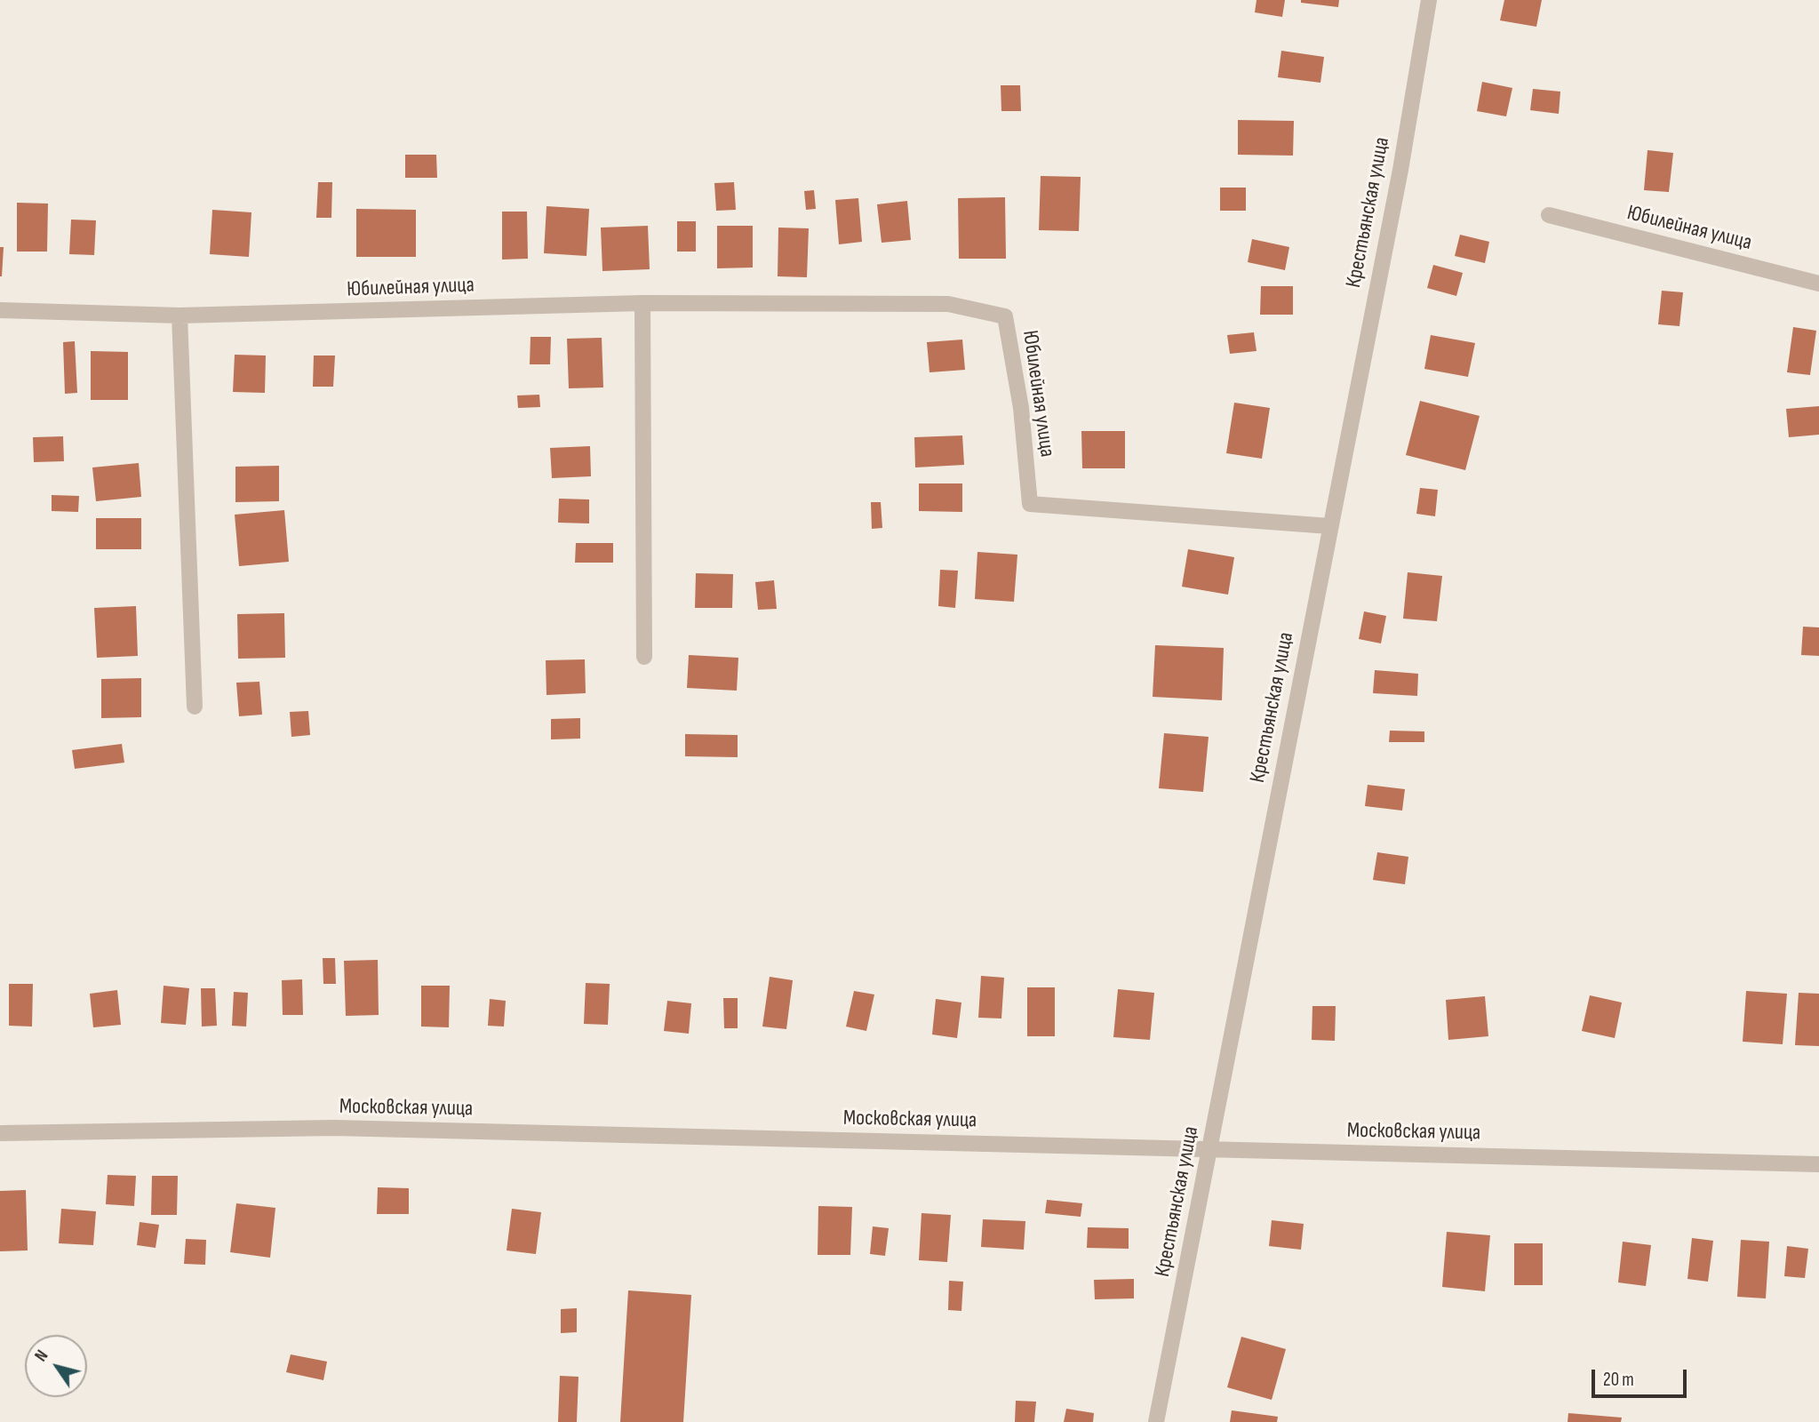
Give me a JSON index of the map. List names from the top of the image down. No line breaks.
{"streets":{"street":["Крестьянская улица","Юбилейная улица","Московская улица"]},"crossings":[["Крестьянская улица","Юбилейная улица"],["Крестьянская улица","Московская улица"]],"scale_bar":"20 m","north":"top left"}
